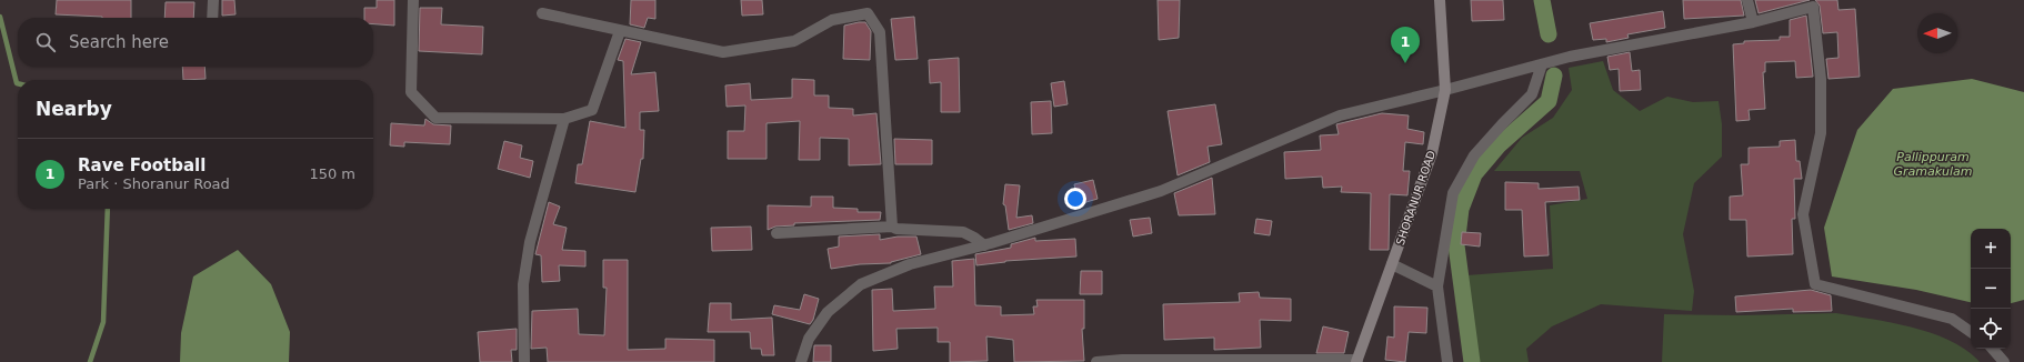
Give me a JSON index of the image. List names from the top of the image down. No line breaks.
{"streets":{"main road":["SHORANUR ROAD"]},"water":["Pallippuram Gramakulam"],"north":"left","page":{"search":"Search here","pins":"1","heading":"Nearby","list":[{"mark":"1","name":"Rave Football","note":"Park · Shoranur Road","value":"150 m"}],"map_buttons":["+","−"]}}
